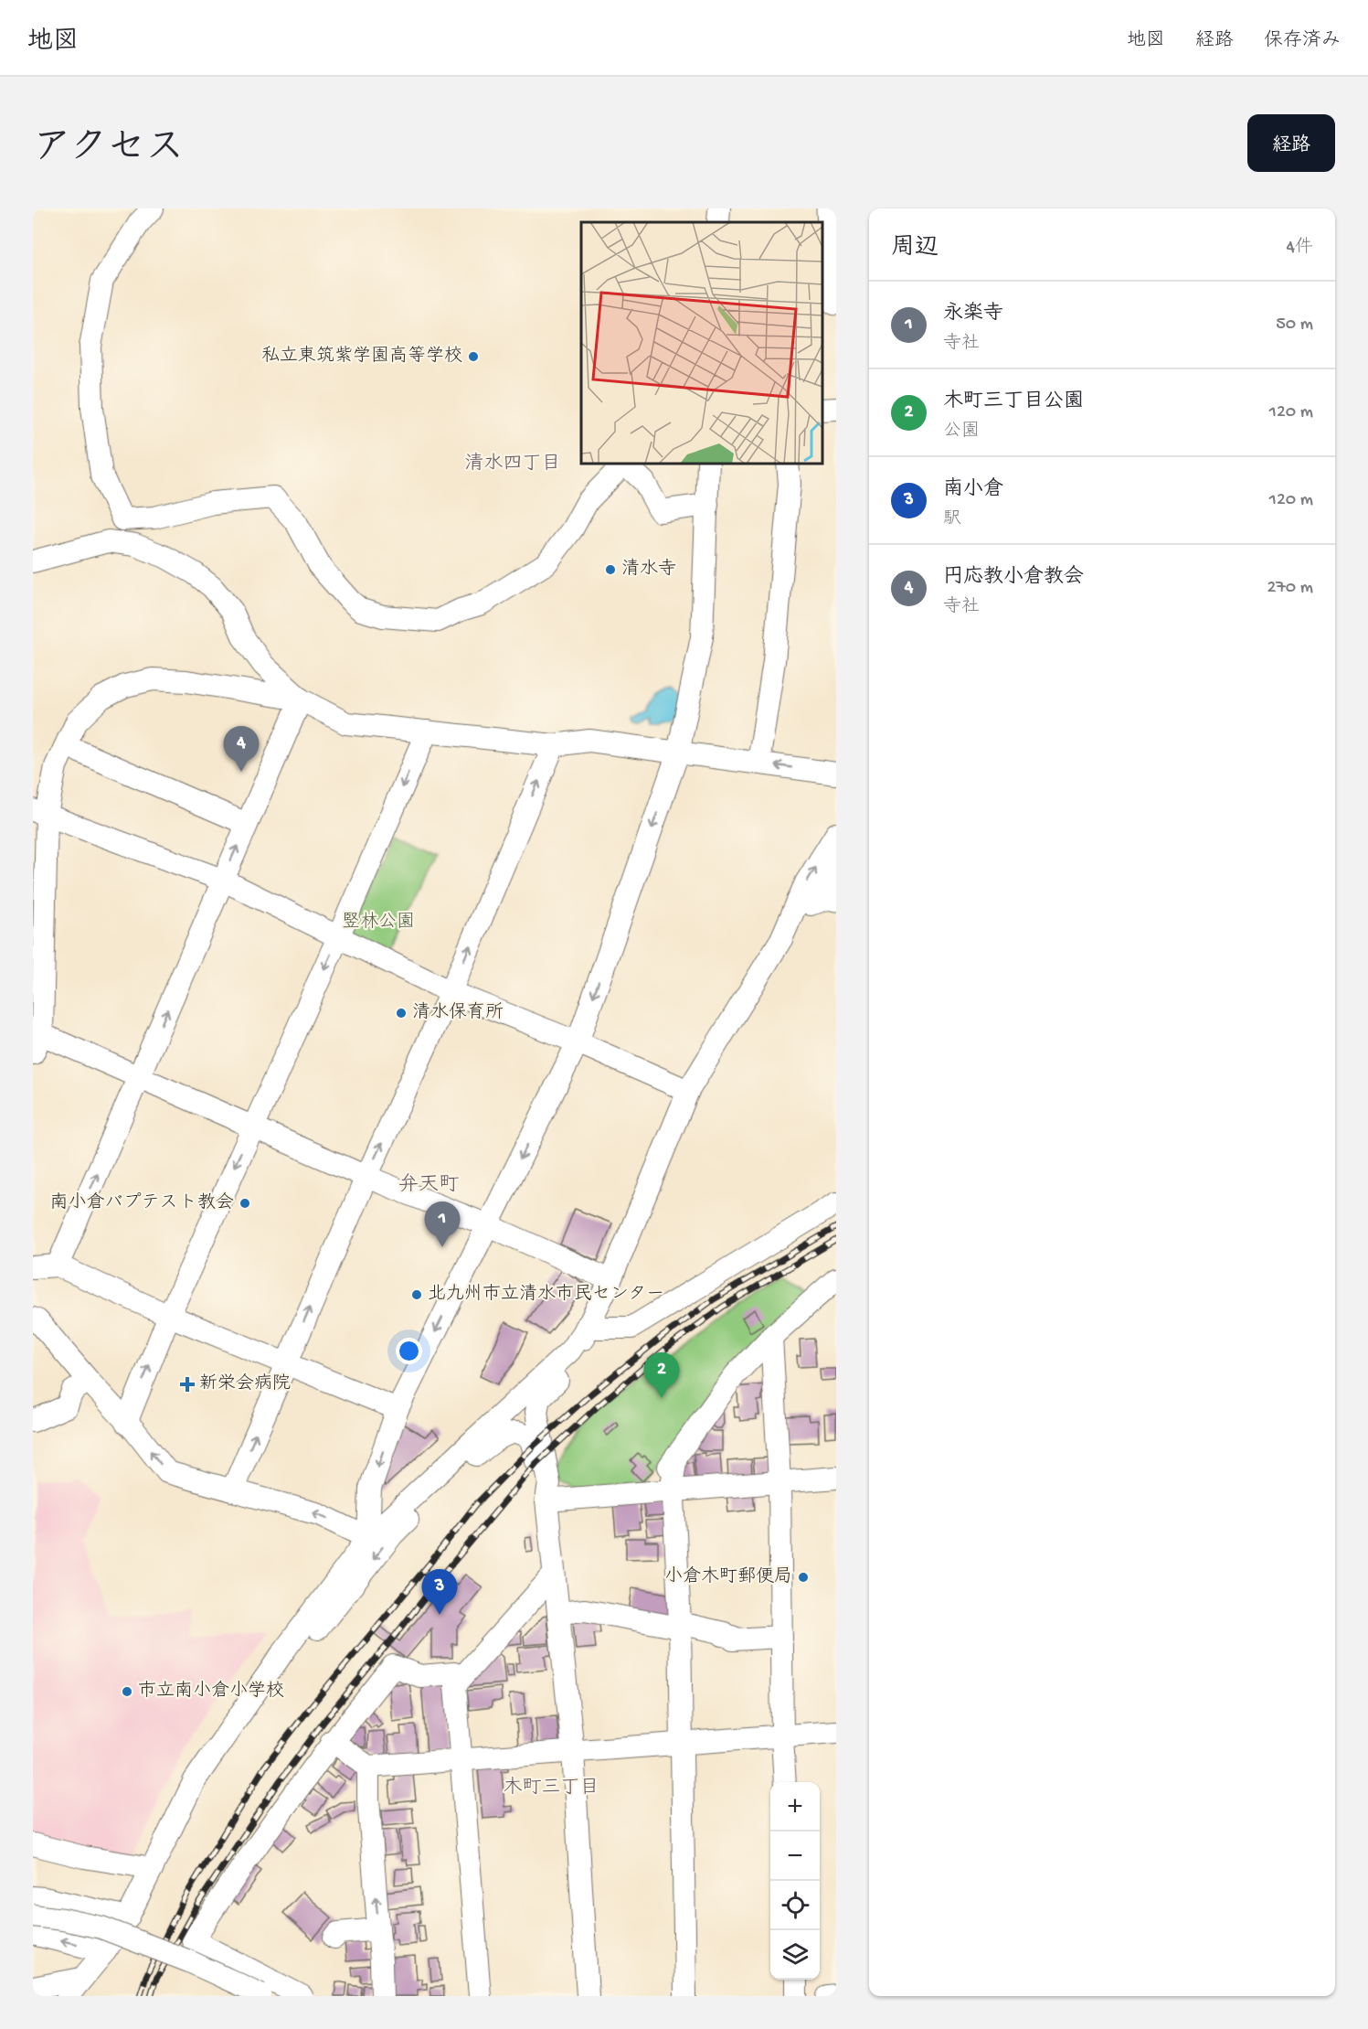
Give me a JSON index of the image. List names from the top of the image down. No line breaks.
{"districts":["清水四丁目","弁天町","木町三丁目"],"parks":["竪林公園"],"places":{"other":["私立東筑紫学園高等学校","清水寺","清水保育所","南小倉バプテスト教会","北九州市立清水市民センター","小倉木町郵便局","市立南小倉小学校"],"health":["新栄会病院"]},"page":{"header":"地図","nav":["地図","経路","保存済み"],"title":"アクセス","buttons":"経路","heading":["周辺","4件"],"list":[{"mark":"1","name":"永楽寺","note":"寺社","value":"50 m"},{"mark":"2","name":"木町三丁目公園","note":"公園","value":"120 m"},{"mark":"3","name":"南小倉","note":"駅","value":"120 m"},{"mark":"4","name":"円応教小倉教会","note":"寺社","value":"270 m"}],"pins":["4","1","2","3"],"map_buttons":["+","−"]}}
